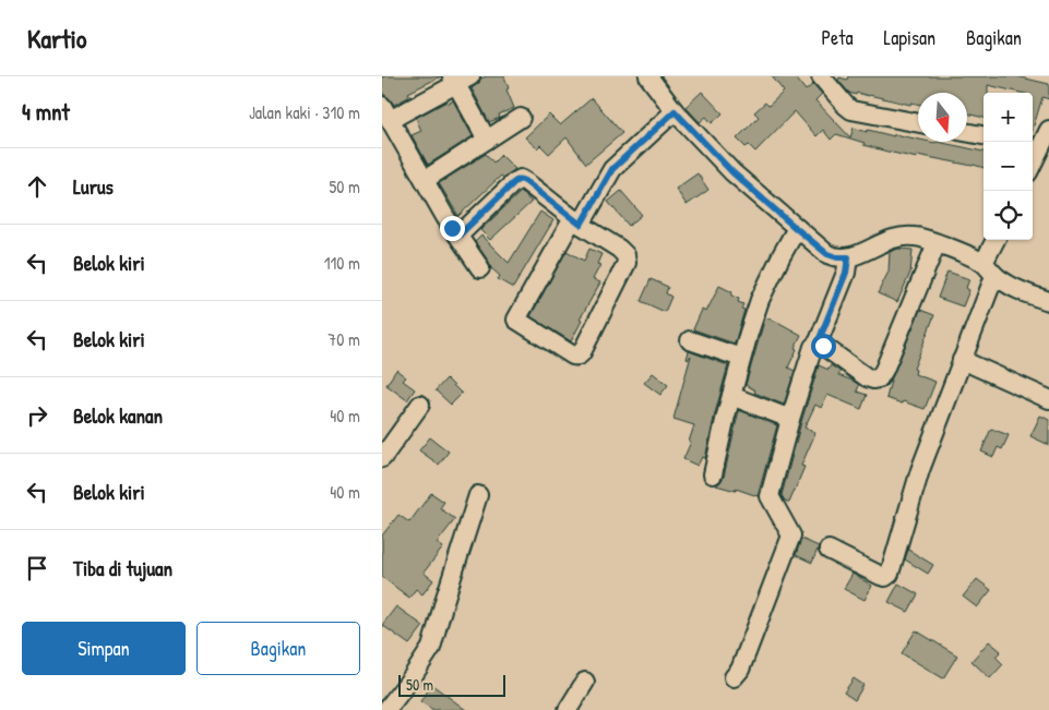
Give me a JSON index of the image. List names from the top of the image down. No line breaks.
{"scale_bar":"50 m","north":"bottom","page":{"header":"Kartio","nav":["Peta","Lapisan","Bagikan"],"heading":["4 mnt","Jalan kaki · 310 m"],"map_buttons":["+","−"],"list":[["Lurus","50 m"],["Belok kiri","110 m"],["Belok kiri","70 m"],["Belok kanan","40 m"],["Belok kiri","40 m"],"Tiba di tujuan"],"buttons":["Simpan","Bagikan"],"scale":"50 m"}}
